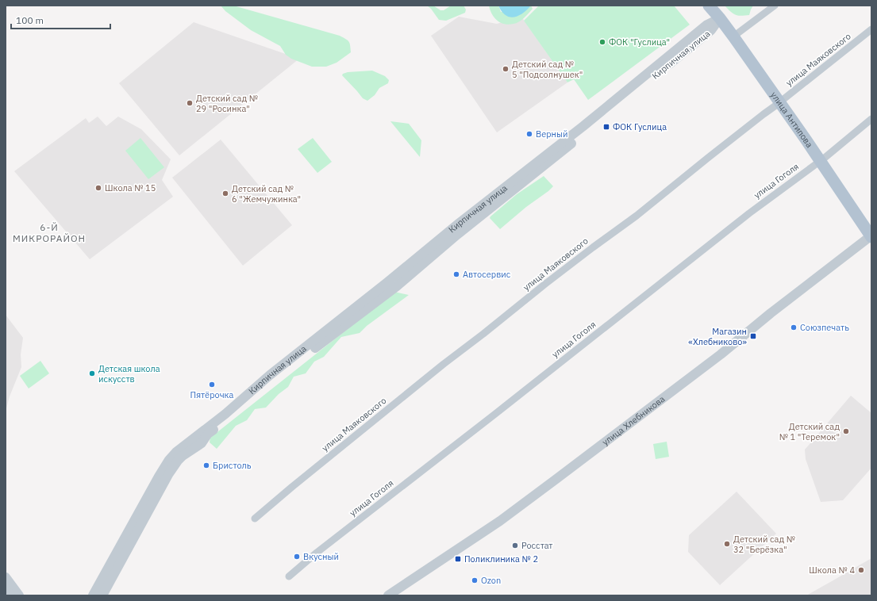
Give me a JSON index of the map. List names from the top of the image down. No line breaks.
{"streets":{"main road":["улица Антипова"],"street":["Кирпичная улица","улица Маяковского","улица Гоголя","улица Хлебникова"]},"crossings":[["Кирпичная улица","улица Антипова"],["улица Маяковского","улица Антипова"],["улица Антипова","улица Гоголя"],["улица Антипова","улица Хлебникова"]],"districts":["6-Й МИКРОРАЙОН"],"places":{"other":["ФОК \"Гуслица\"","Детский сад № 5 \"Подсолнушек\"","Детский сад № 29 \"Росинка\"","Верный","Школа № 15","Детский сад № 6 \"Жемчужинка\"","Автосервис","Союзпечать","Детская школа искусств","Пятёрочка","Детский сад № 1 \"Теремок\"","Бристоль","Детский сад № 32 \"Берёзка\"","Росстат","Вкусный","Школа № 4","Ozon"],"transit":["ФОК Гуслица","Магазин «Хлебниково»","Поликлиника № 2"]},"scale_bar":"100 m"}
